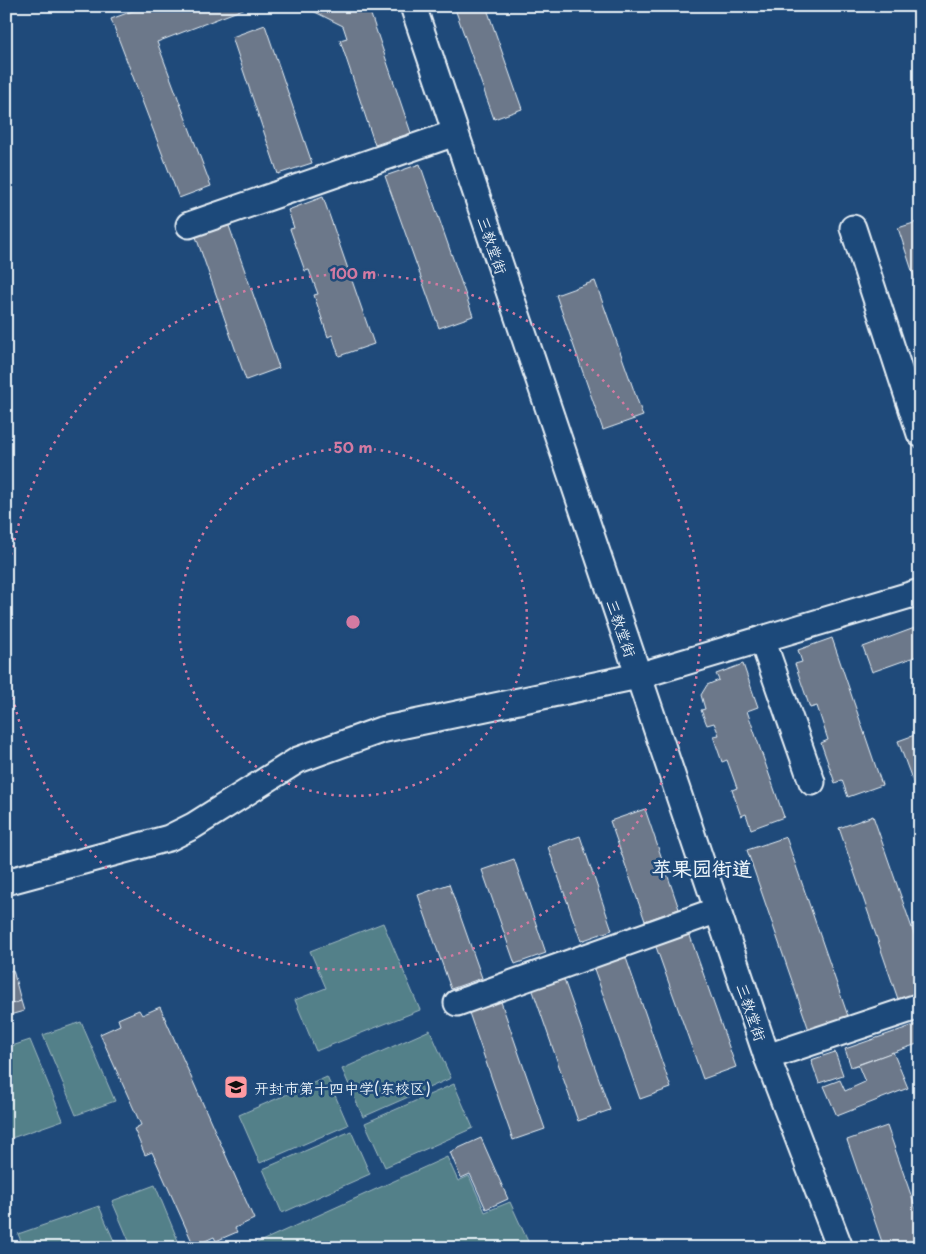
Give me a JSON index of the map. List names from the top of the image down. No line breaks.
{"streets":{"street":["三教堂街"]},"districts":["苹果园街道"],"places":{"school or university":["开封市第十四中学(东校区)"]},"rings":["100 m","50 m"]}
